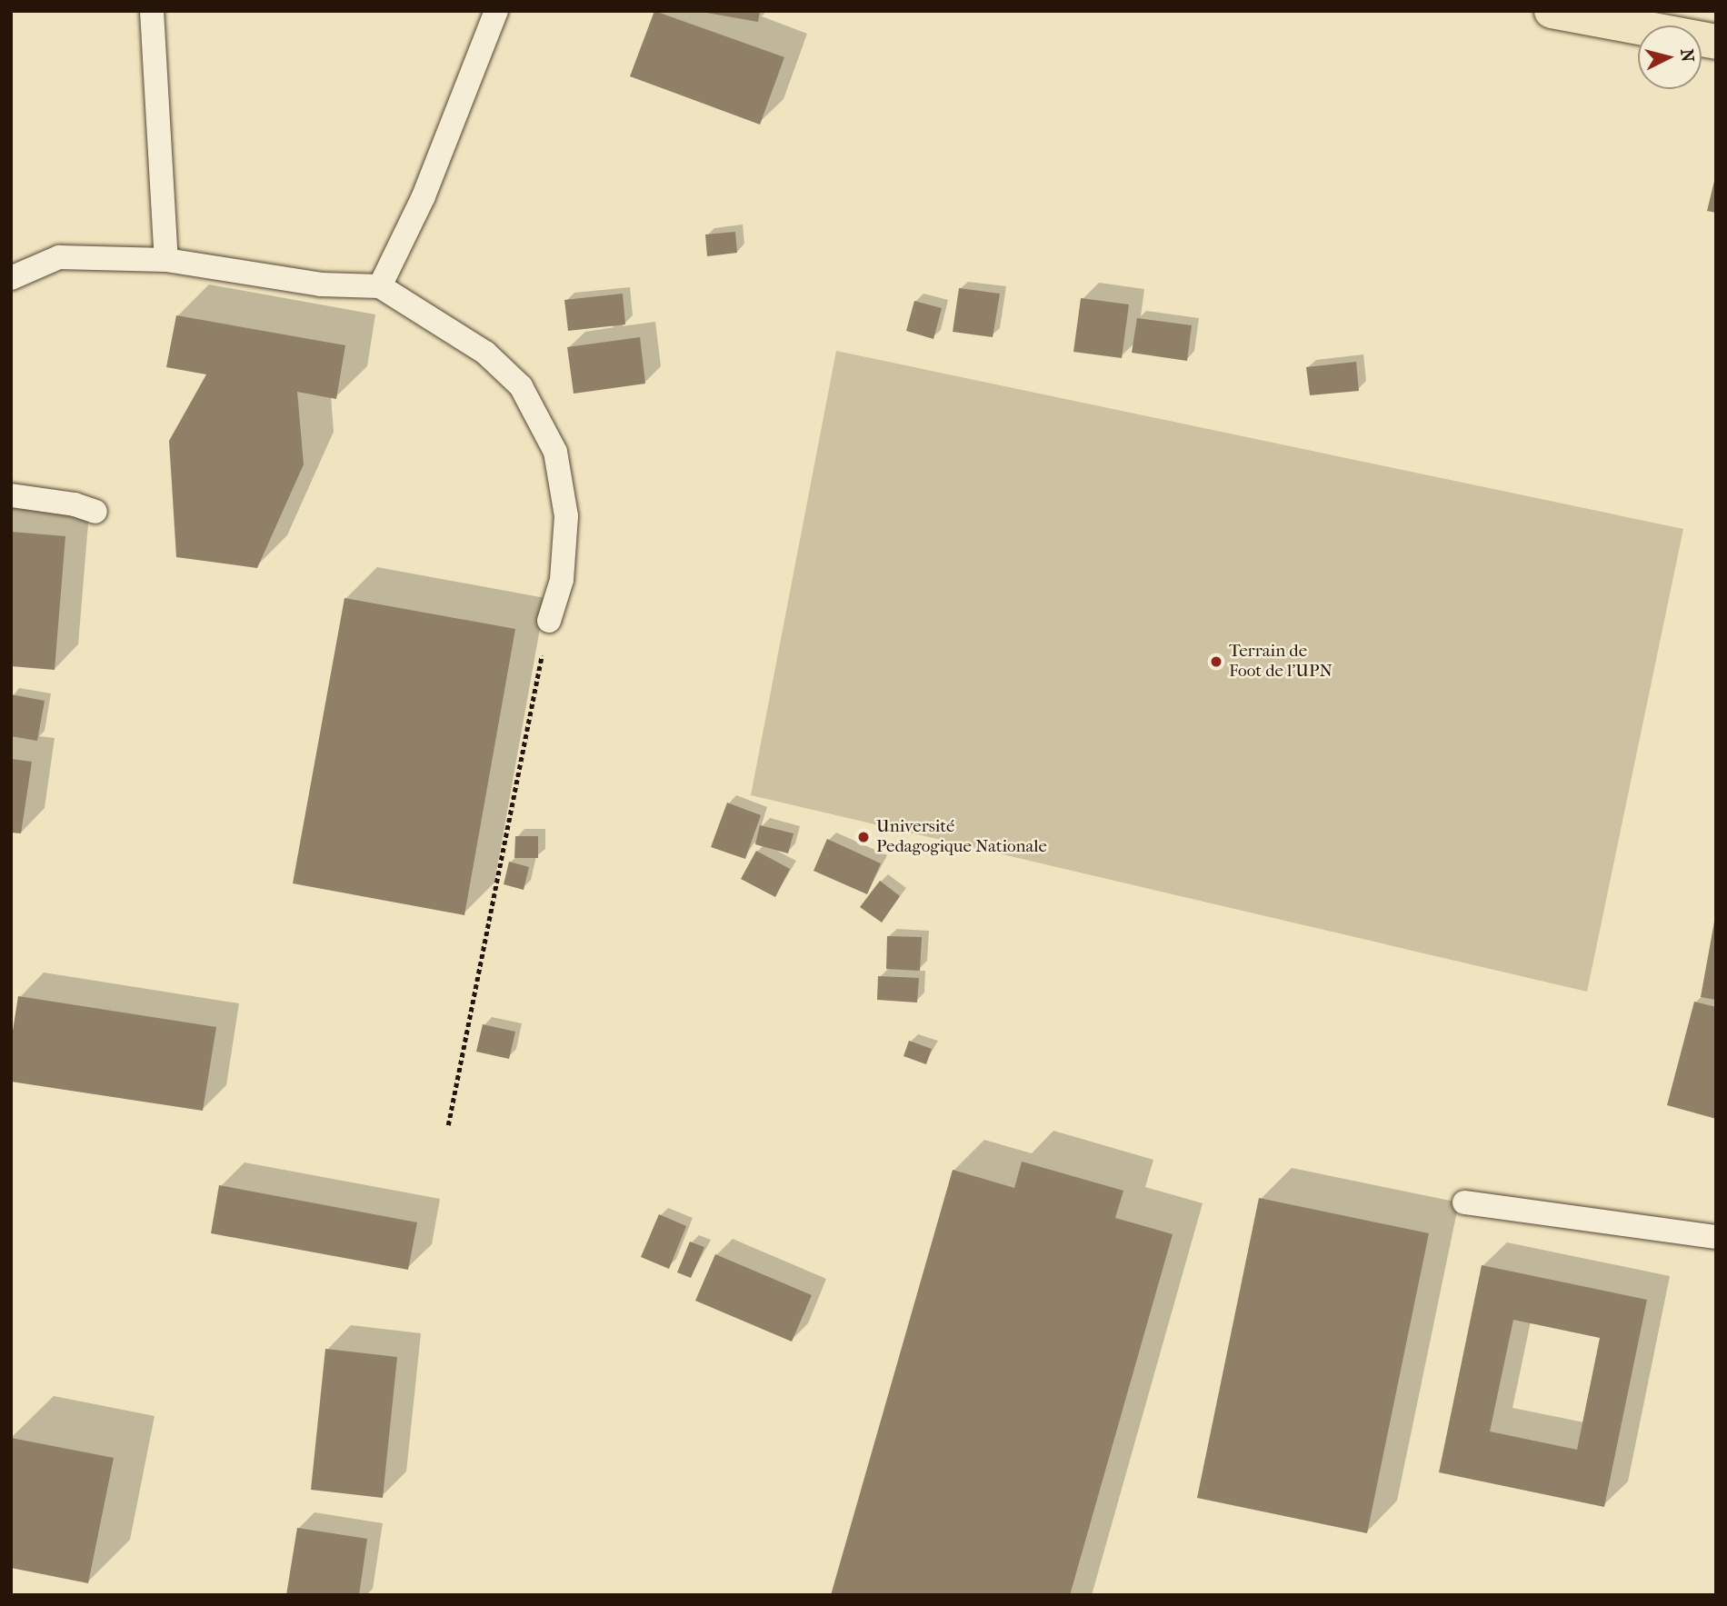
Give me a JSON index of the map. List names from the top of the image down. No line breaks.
{"places":["Terrain de Foot de l'UPN","Université Pedagogique Nationale"],"north":"right"}
